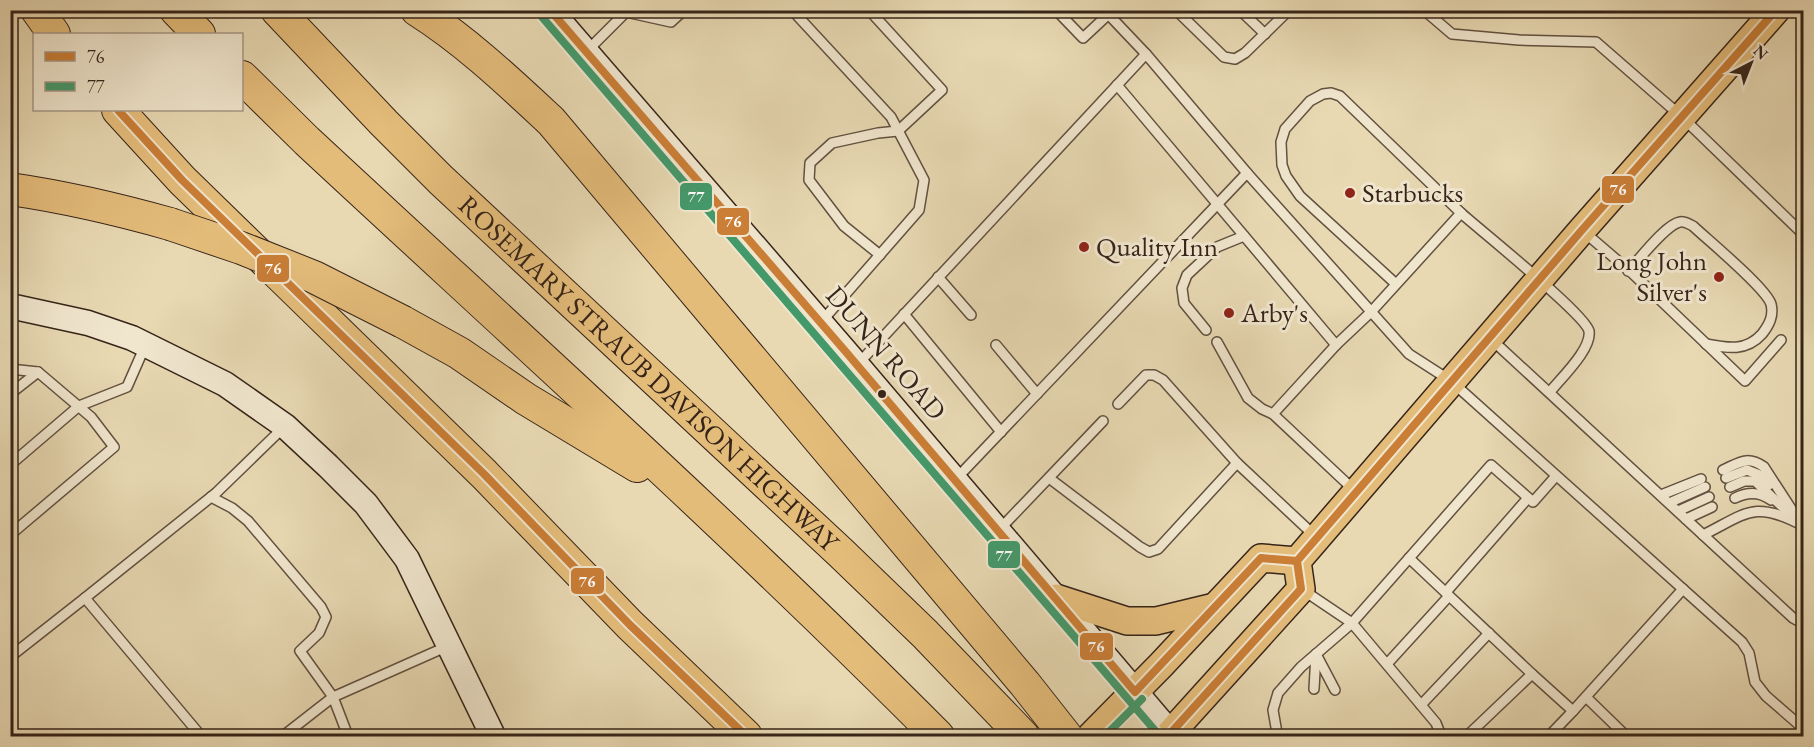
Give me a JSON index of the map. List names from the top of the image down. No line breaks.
{"streets":{"highway":["ROSEMARY STRAUB DAVISON HIGHWAY"],"street":["DUNN ROAD"]},"places":["Starbucks","Quality Inn","Long John Silver's","Arby's"],"lines":["transit line 76","transit line 77"],"legend":["76","77"],"north":"top right"}
